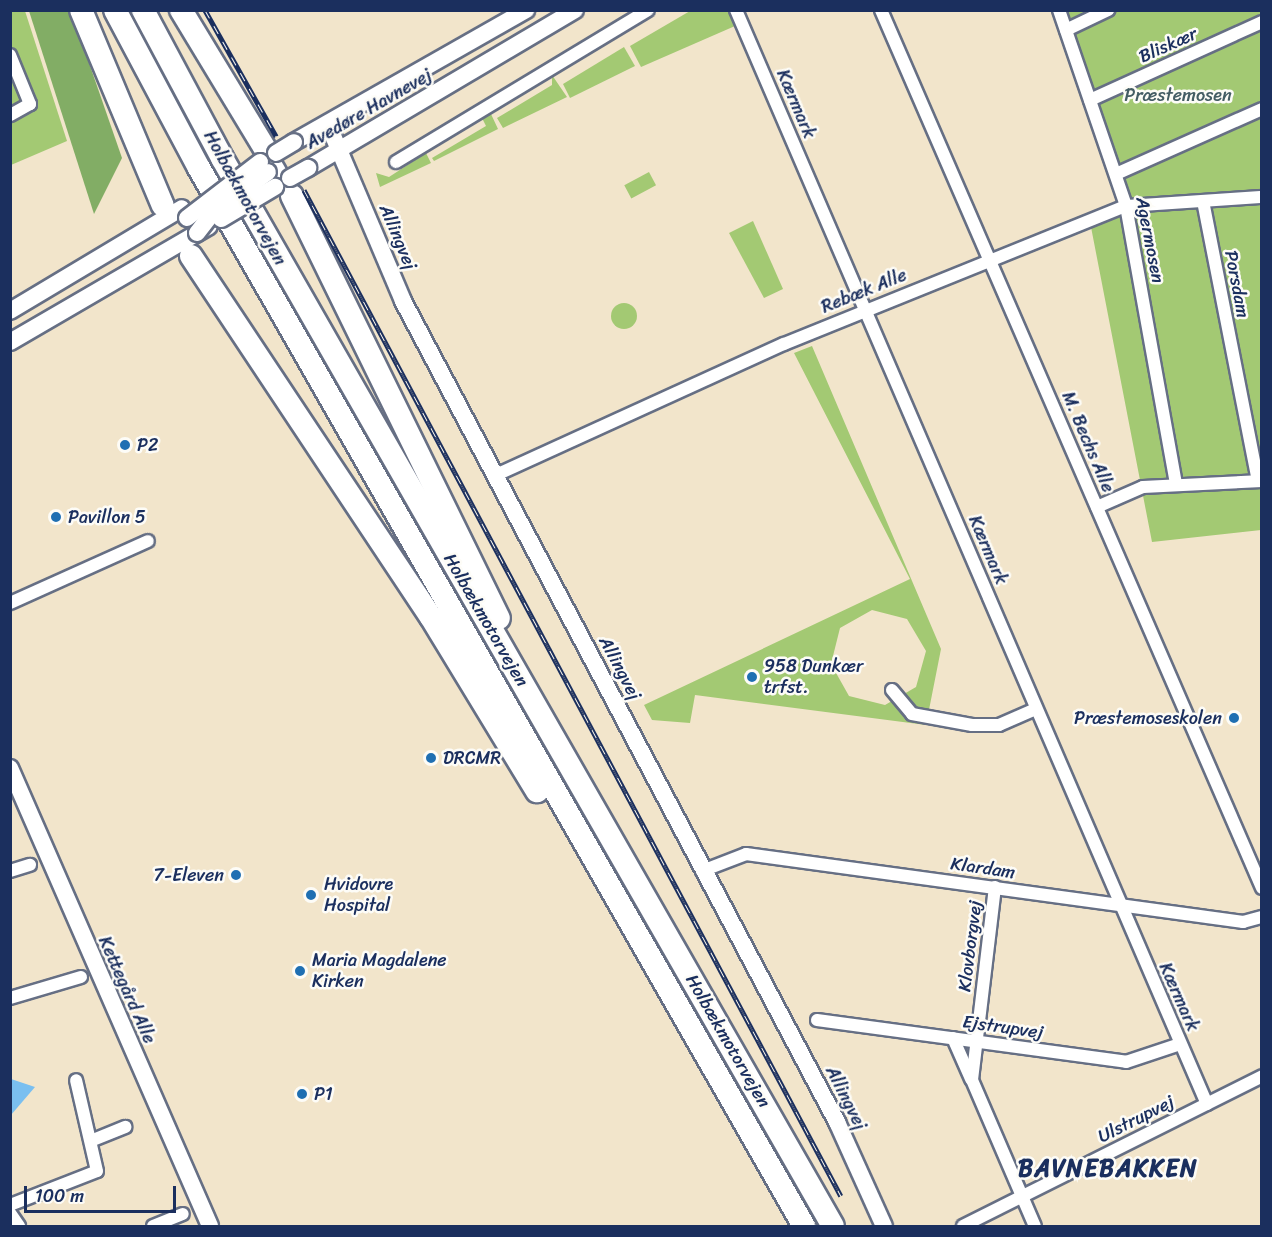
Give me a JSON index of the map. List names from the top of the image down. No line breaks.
{"streets":{"highway":["Holbækmotorvejen"],"street":["Bliskær","Kærmark","Avedøre Havnevej","Allingvej","Agermosen","Porsdam","Rebæk Alle","M. Bechs Alle","Klardam","Klovborgvej","Kettegård Alle","Ejstrupvej","Ulstrupvej"]},"crossings":[["Bliskær","Agermosen"],["Kærmark","Rebæk Alle"],["Kærmark","Klardam"],["Kærmark","Ejstrupvej"],["Kærmark","Ulstrupvej"],["Avedøre Havnevej","Allingvej"],["Allingvej","Rebæk Alle"],["Allingvej","Klardam"],["Agermosen","Rebæk Alle"],["Porsdam","Rebæk Alle"],["Rebæk Alle","M. Bechs Alle"],["Klardam","Klovborgvej"],["Klovborgvej","Ejstrupvej"],["Klovborgvej","Ulstrupvej"]],"districts":["BAVNEBAKKEN"],"parks":["Præstemosen"],"places":["P2","Pavillon 5","958 Dunkær trfst.","Præstemoseskolen","DRCMR","7-Eleven","Hvidovre Hospital","Maria Magdalene Kirken","P1"],"scale_bar":"100 m"}
